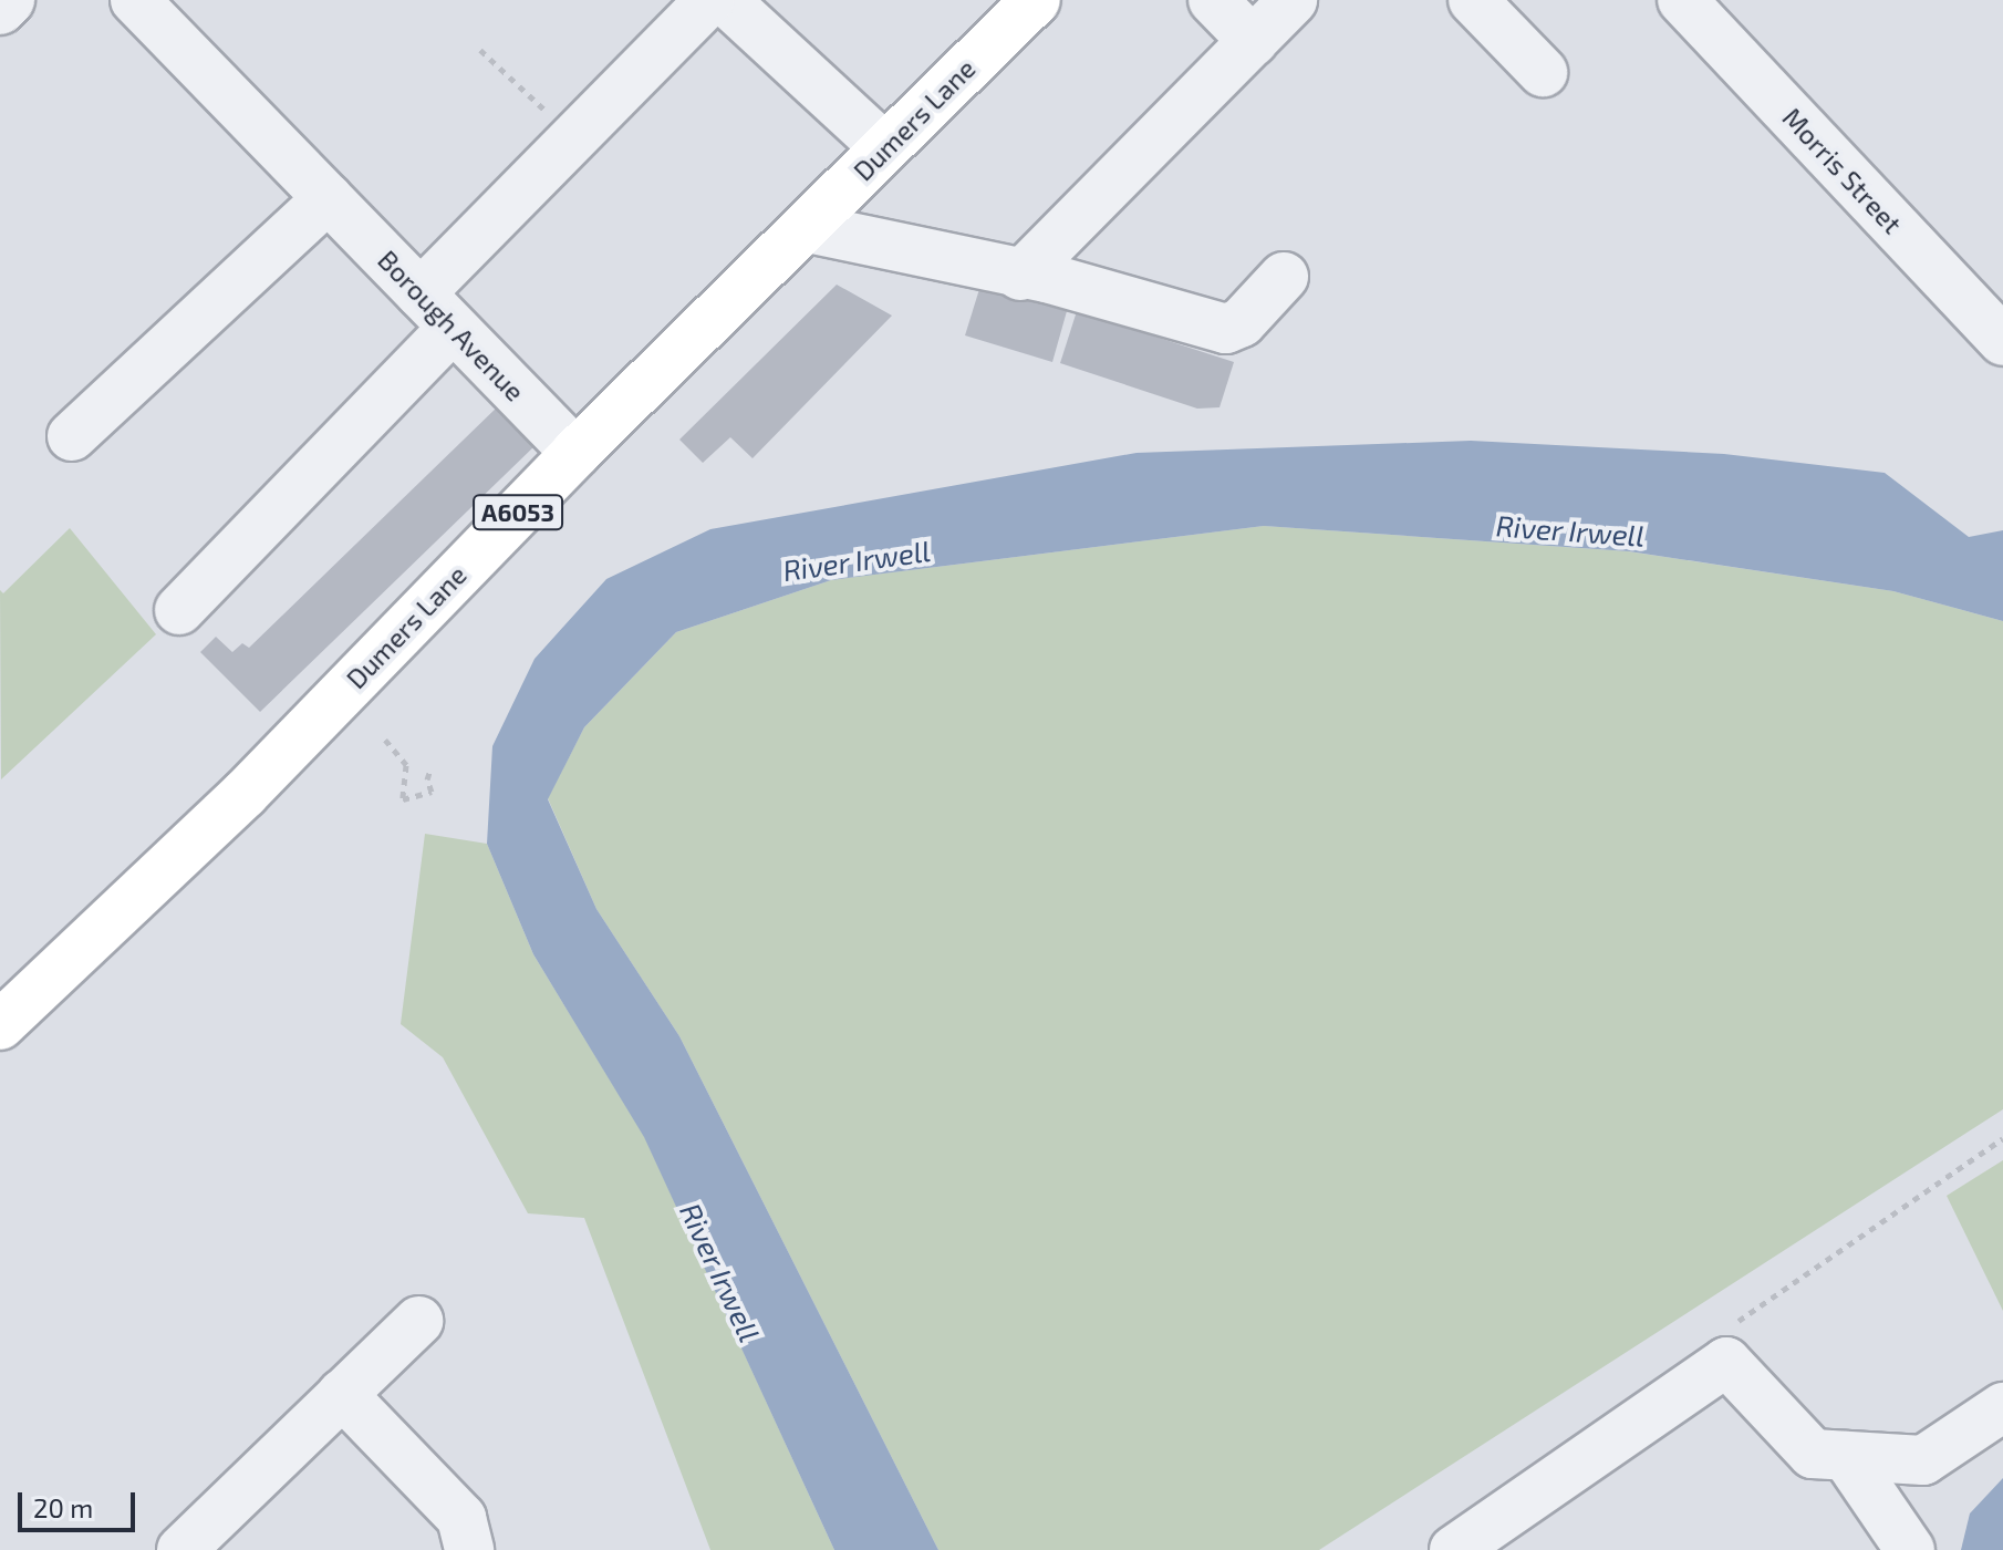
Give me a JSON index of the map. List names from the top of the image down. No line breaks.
{"streets":{"main road":["Dumers Lane","A6053"],"street":["Morris Street","Borough Avenue"]},"crossings":[["Dumers Lane","Borough Avenue"]],"water":["River Irwell"],"scale_bar":"20 m"}
